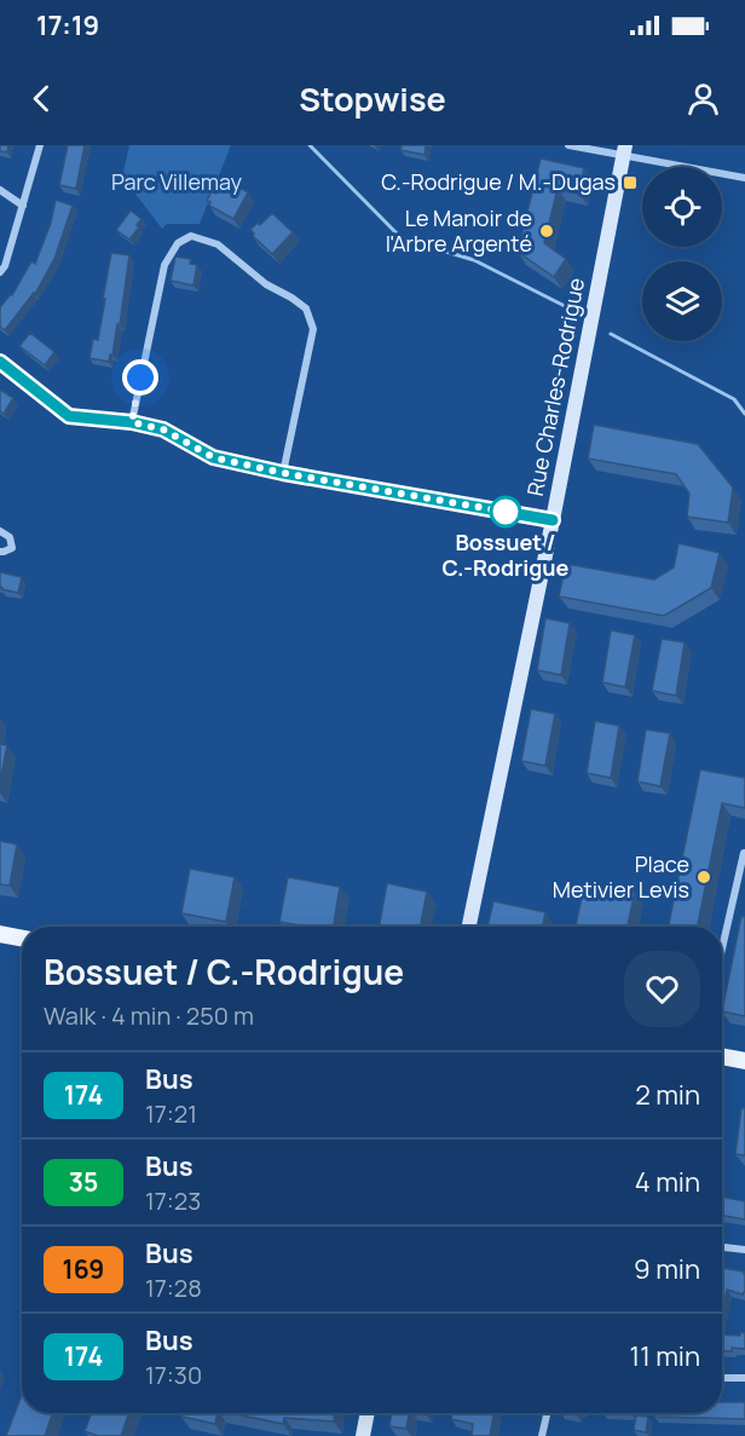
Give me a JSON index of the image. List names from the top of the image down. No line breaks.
{"streets":{"street":["Rue Charles-Rodrigue"]},"parks":["Parc Villemay"],"places":{"transit":["C.-Rodrigue / M.-Dugas"],"other":["Le Manoir de l'Arbre Argenté","Bossuet / C.-Rodrigue","Place Metivier Levis"]},"lines":["bus line 174"],"page":{"status":"17:19","header":"Stopwise","heading":["Bossuet / C.-Rodrigue","Walk · 4 min · 250 m"],"list":[{"mark":"174","name":"Bus","note":"17:21","value":"2 min"},{"mark":"35","name":"Bus","note":"17:23","value":"4 min"},{"mark":"169","name":"Bus","note":"17:28","value":"9 min"},{"mark":"174","name":"Bus","note":"17:30","value":"11 min"}]}}
